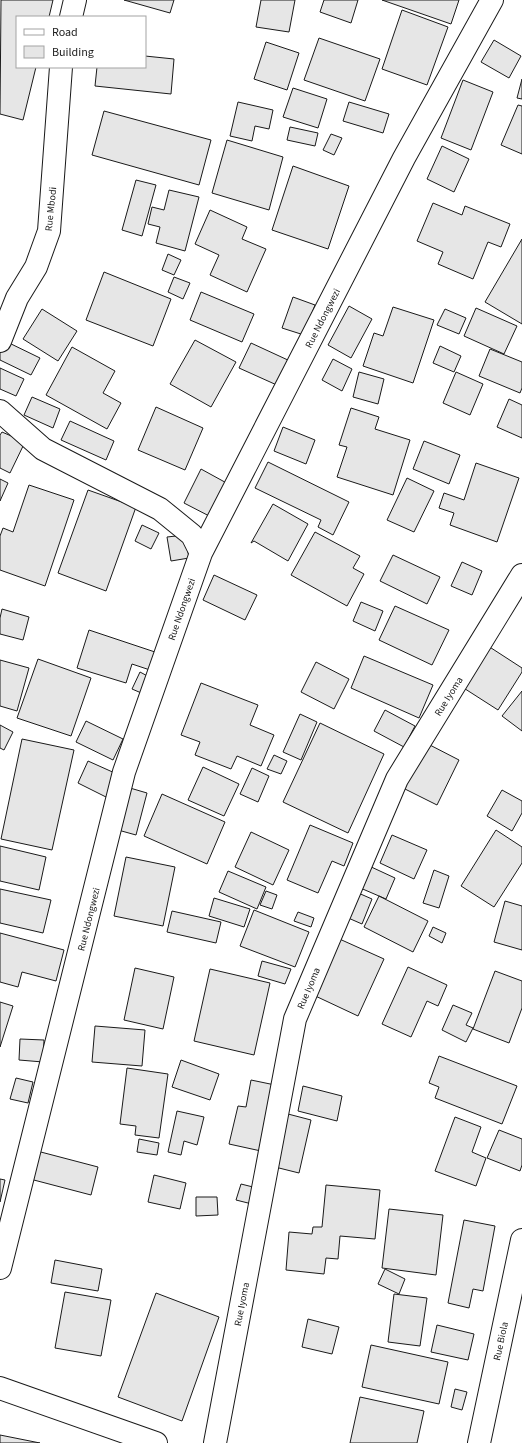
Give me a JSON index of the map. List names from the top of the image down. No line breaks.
{"streets":{"street":["Rue Mbodi","Rue Ndongwezi","Rue Iyoma","Rue Biola"]},"legend":["Road","Building"]}
